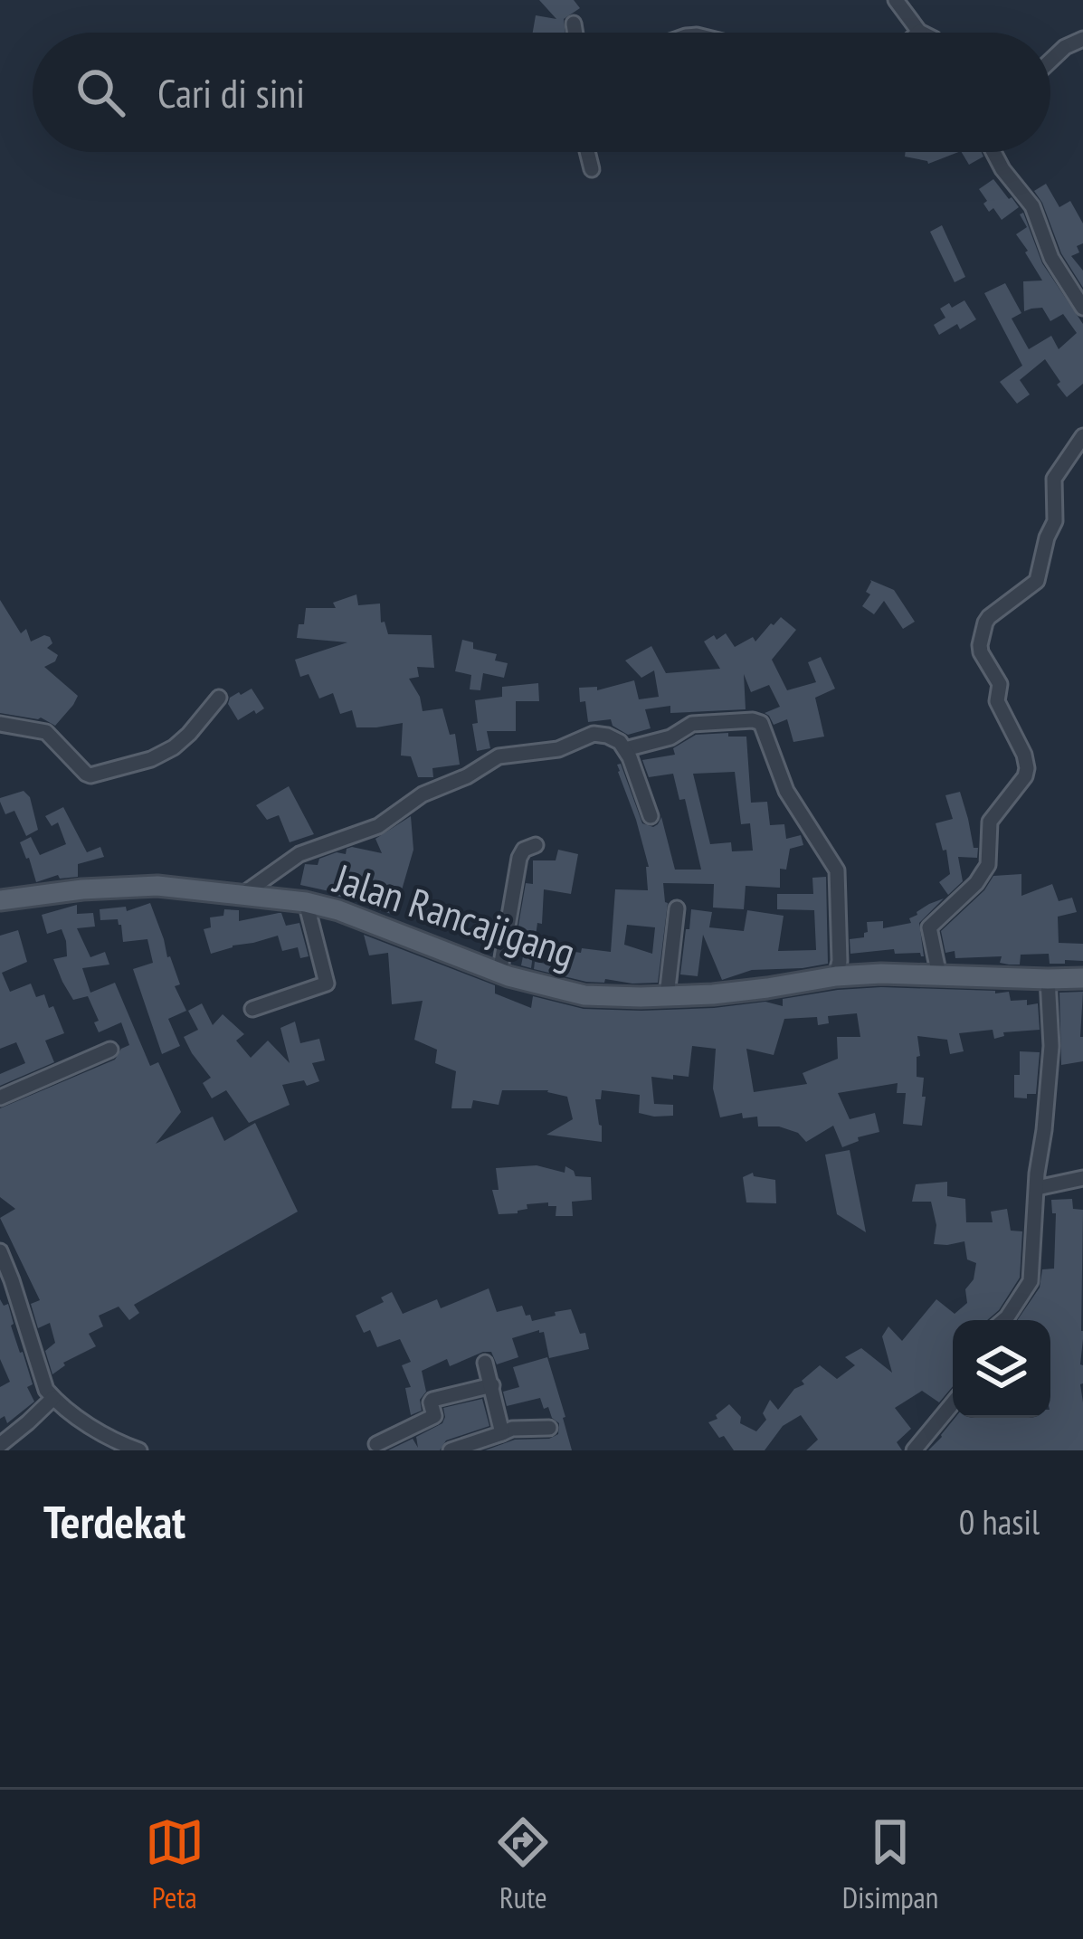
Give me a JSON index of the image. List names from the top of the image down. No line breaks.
{"streets":{"main road":["Jalan Rancajigang"]},"page":{"search":"Cari di sini","heading":["Terdekat","0 hasil"],"nav":["Peta","Rute","Disimpan"]}}
